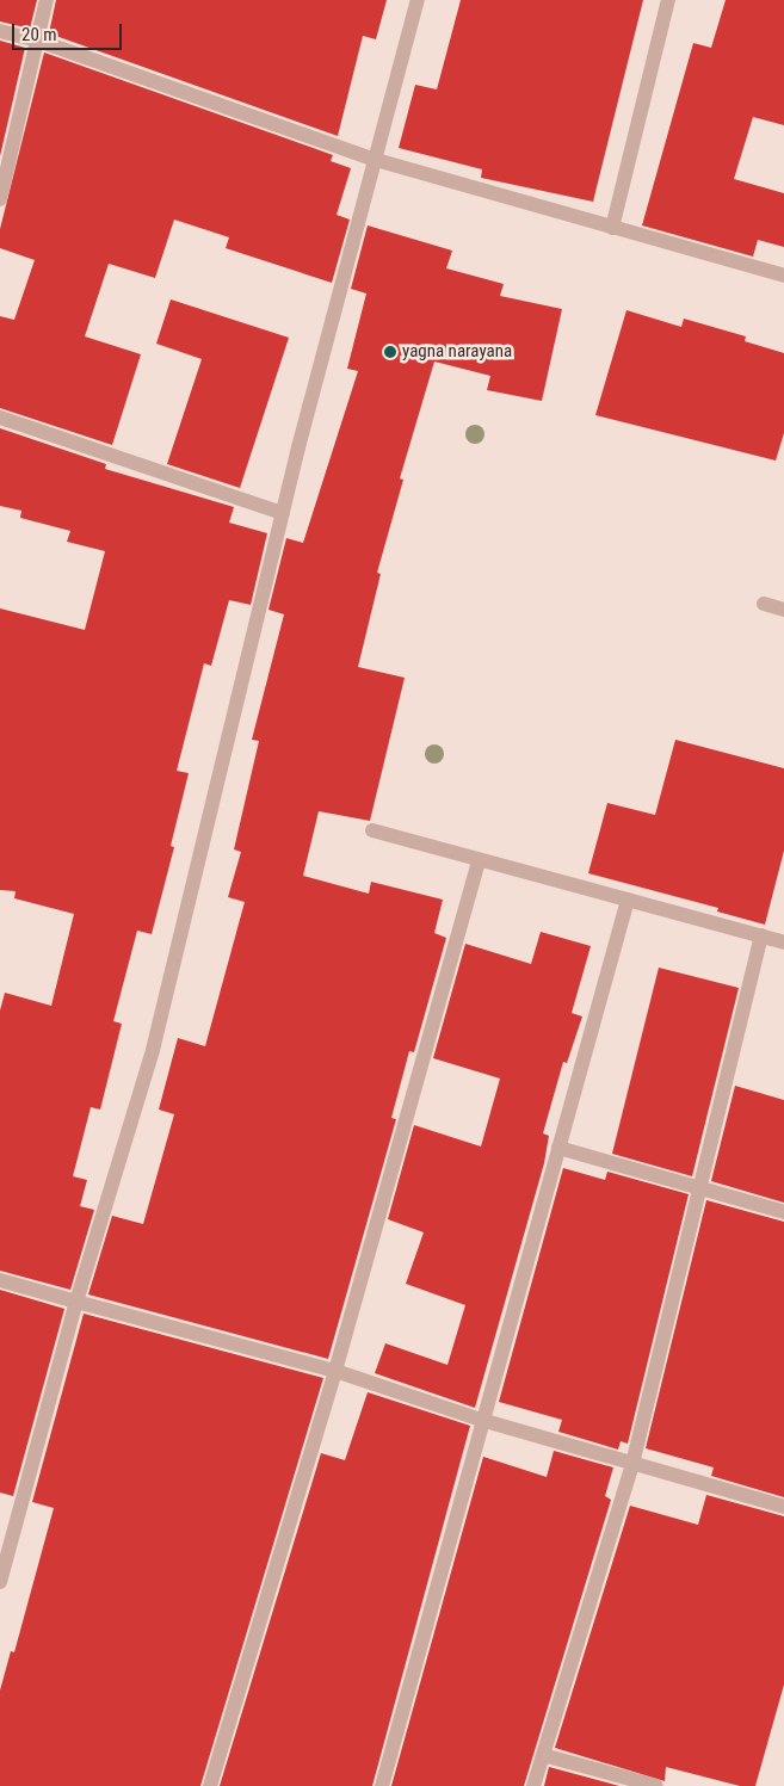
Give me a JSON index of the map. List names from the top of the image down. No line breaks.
{"places":["yagna narayana"],"scale_bar":"20 m"}
